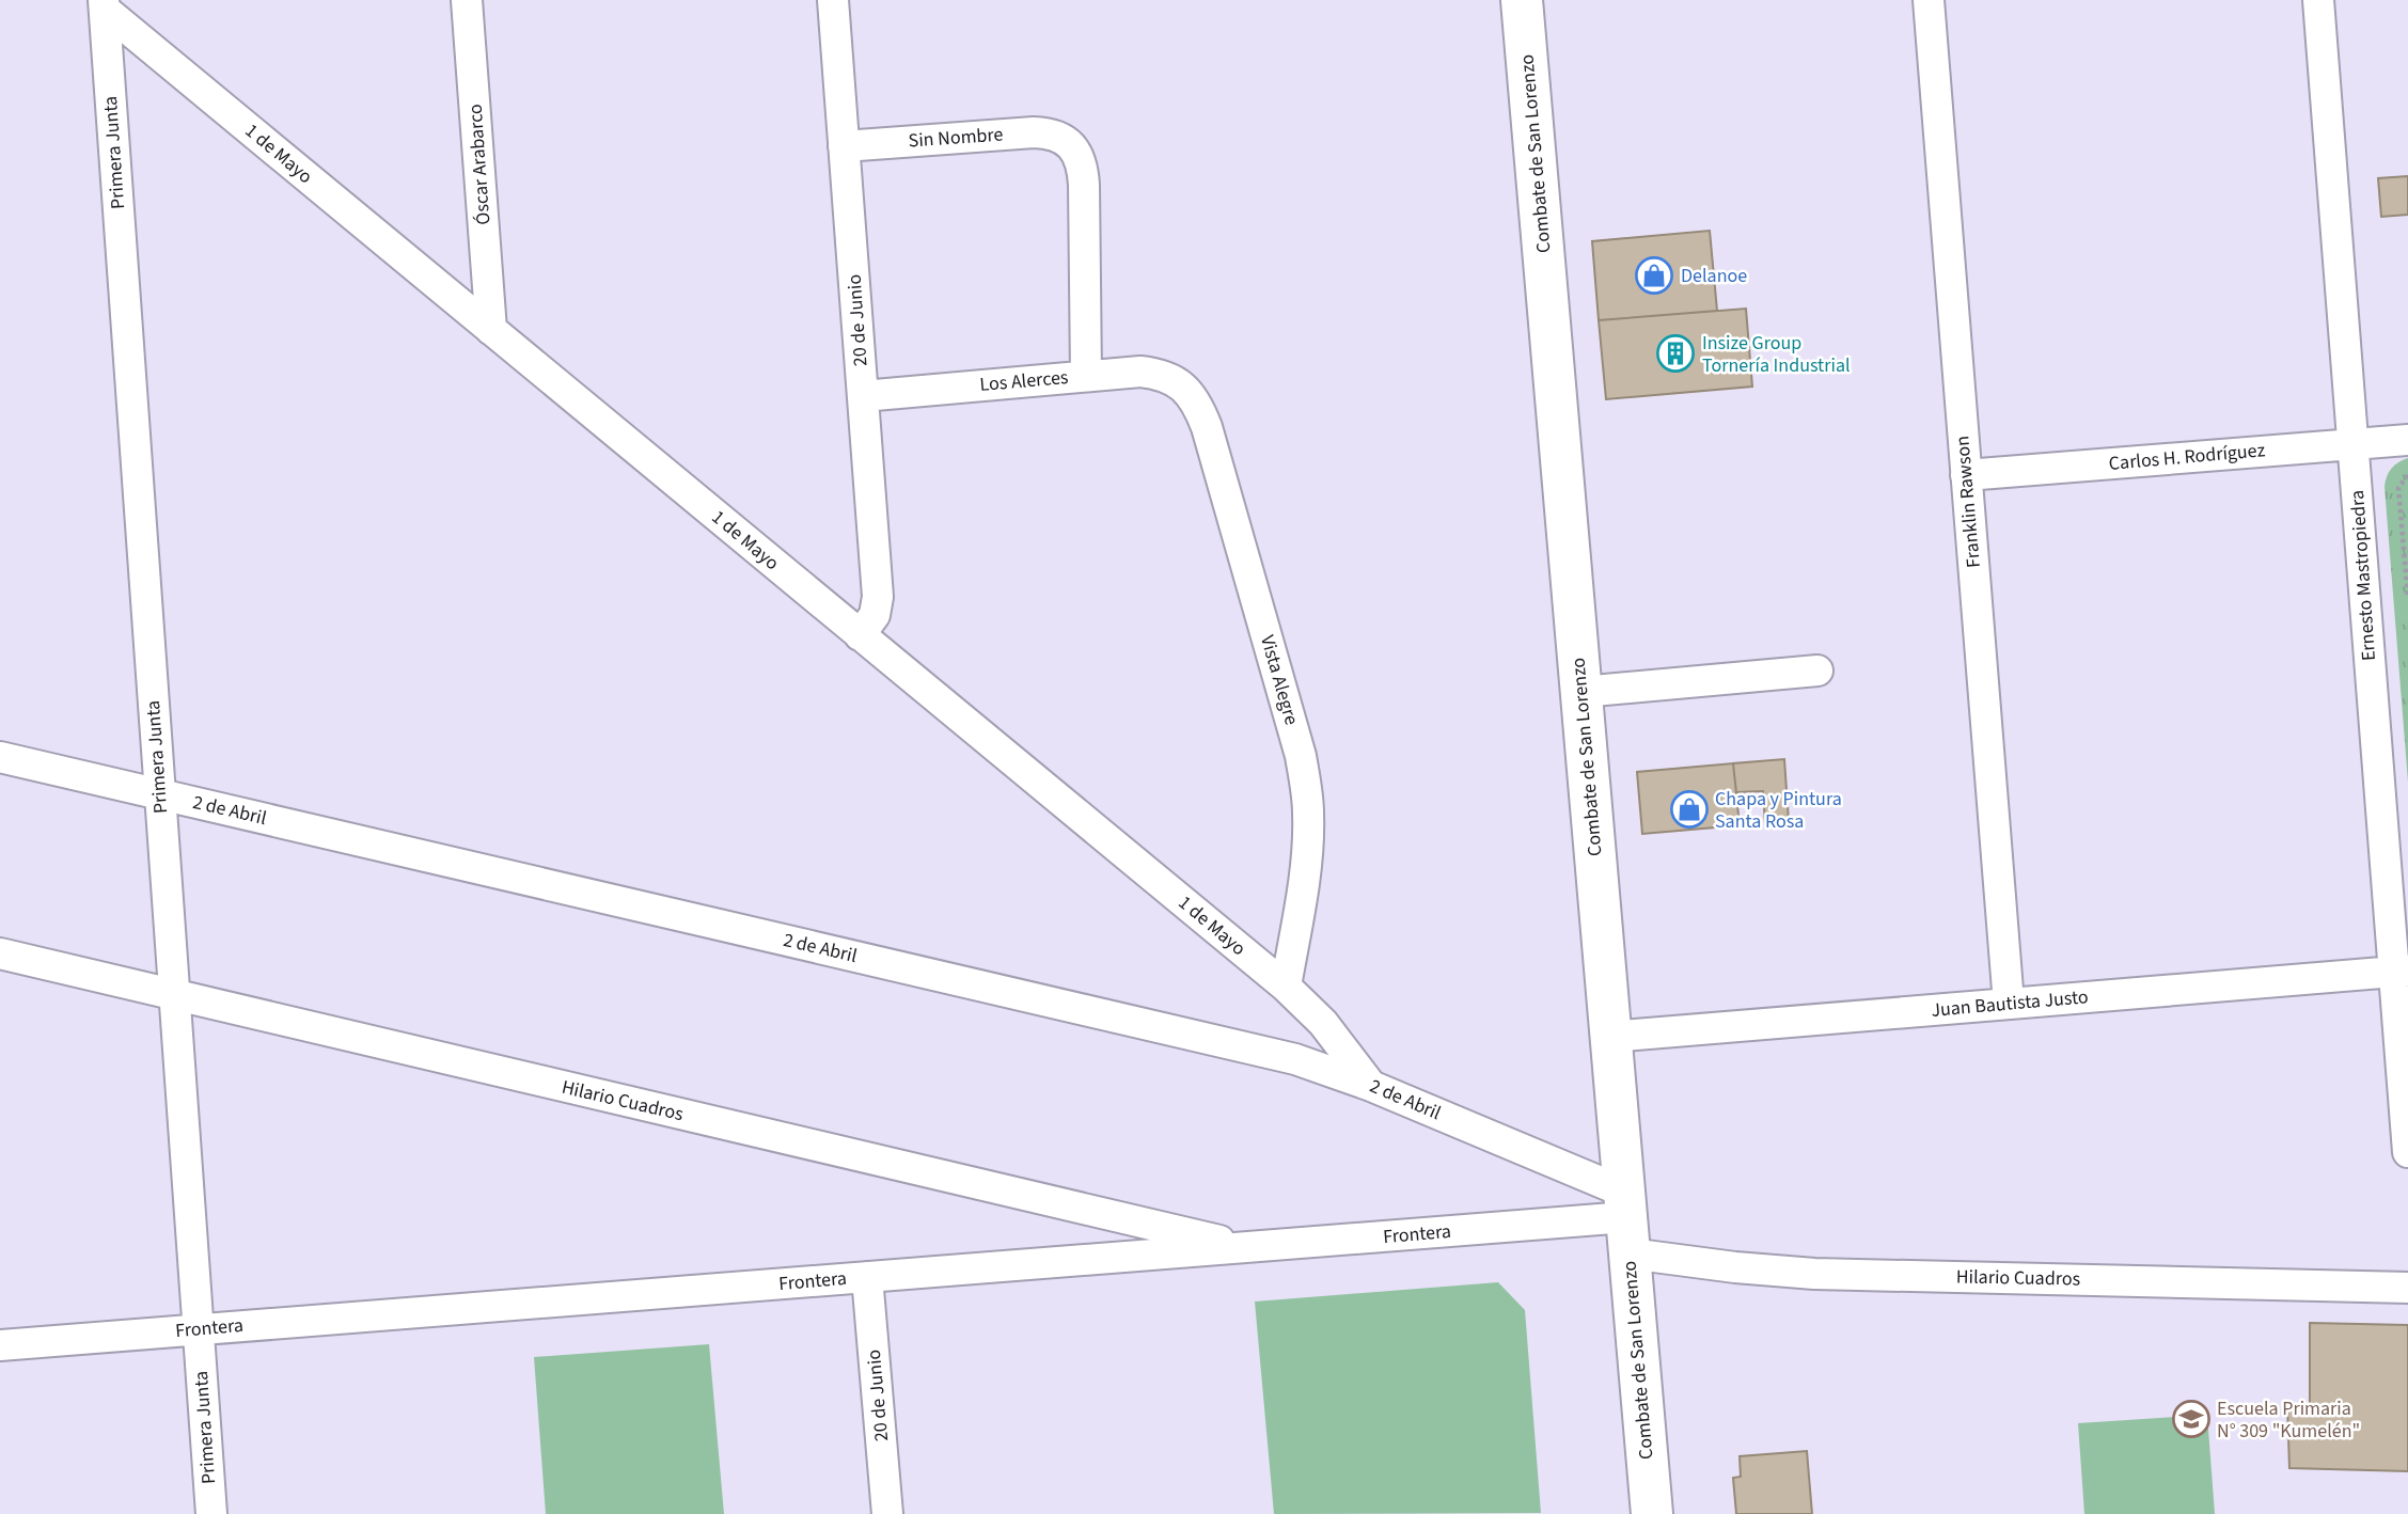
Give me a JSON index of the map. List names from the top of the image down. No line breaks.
{"streets":{"main road":["Combate de San Lorenzo"],"street":["Sin Nombre","Primera Junta","1 de Mayo","Óscar Arabarco","20 de Junio","Los Alerces","Carlos H. Rodríguez","Franklin Rawson","Ernesto Mastropiedra","Vista Alegre","2 de Abril","Juan Bautista Justo","Hilario Cuadros","Frontera"]},"crossings":[["Sin Nombre","20 de Junio"],["Sin Nombre","Los Alerces"],["Primera Junta","1 de Mayo"],["Primera Junta","2 de Abril"],["Primera Junta","Hilario Cuadros"],["Primera Junta","Frontera"],["1 de Mayo","Óscar Arabarco"],["1 de Mayo","20 de Junio"],["1 de Mayo","Vista Alegre"],["1 de Mayo","2 de Abril"],["Combate de San Lorenzo","2 de Abril"],["Combate de San Lorenzo","Juan Bautista Justo"],["Combate de San Lorenzo","Hilario Cuadros"],["Combate de San Lorenzo","Frontera"],["20 de Junio","Los Alerces"],["20 de Junio","Frontera"],["Los Alerces","Vista Alegre"],["Carlos H. Rodríguez","Franklin Rawson"],["Carlos H. Rodríguez","Ernesto Mastropiedra"],["Franklin Rawson","Juan Bautista Justo"],["Ernesto Mastropiedra","Juan Bautista Justo"],["2 de Abril","Hilario Cuadros"],["2 de Abril","Frontera"],["Hilario Cuadros","Frontera"]],"places":{"shop":["Delanoe","Chapa y Pintura Santa Rosa"],"building":["Insize Group Tornería Industrial"],"school or university":["Escuela Primaria N° 309 \"Kumelén\""]}}
